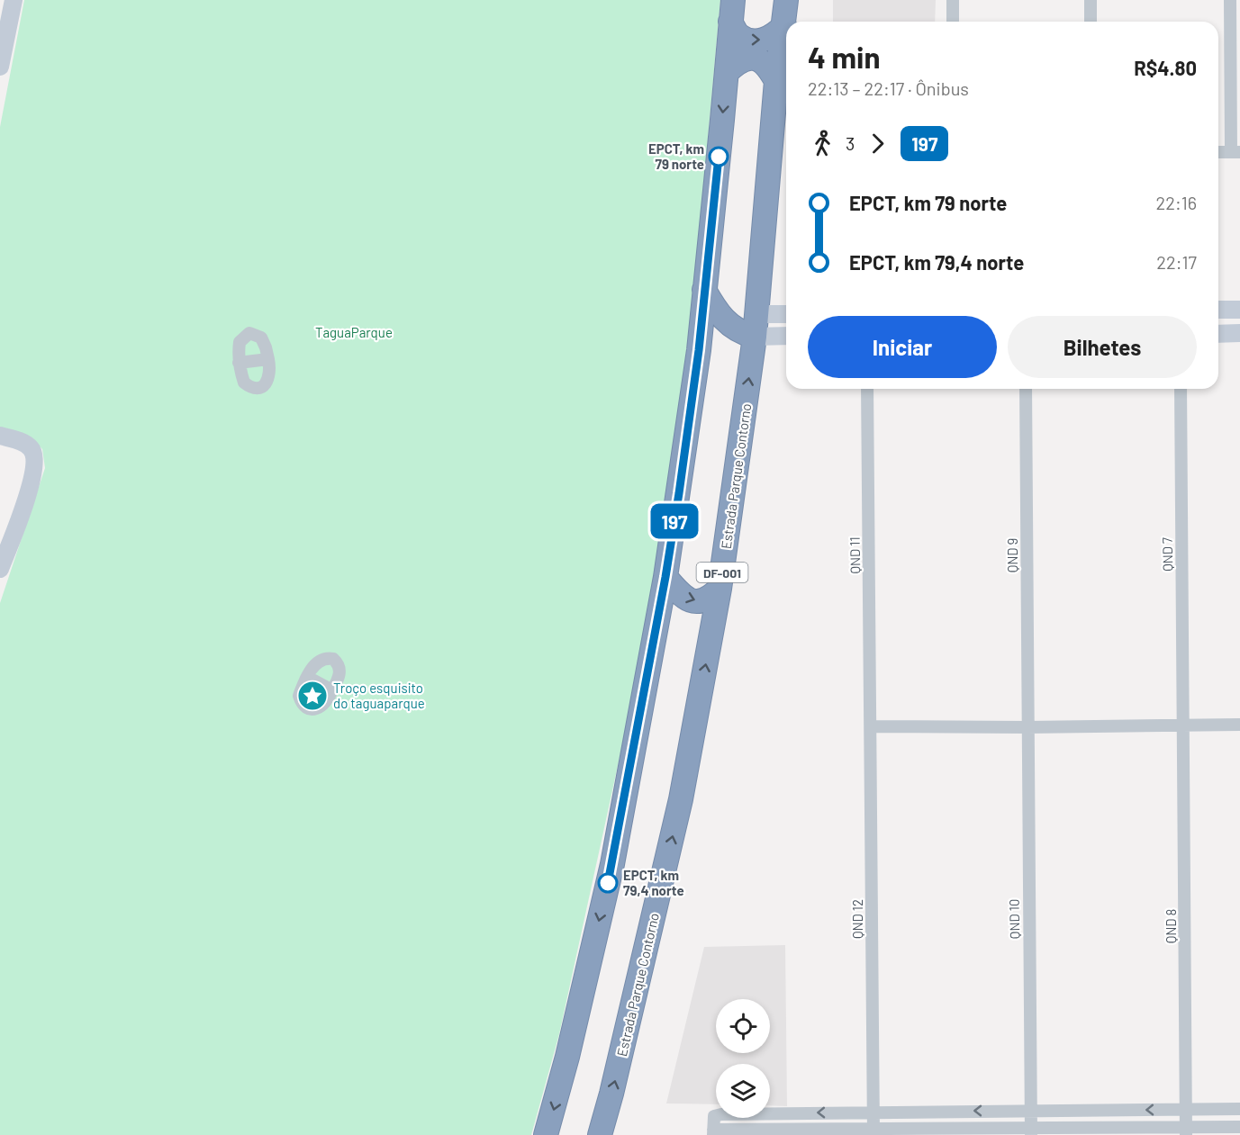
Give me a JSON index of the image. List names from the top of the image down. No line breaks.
{"streets":{"highway":["Estrada Parque Contorno","DF-001"],"street":["QND 7","QND 11","QND 9","QND 12","QND 10","QND 8"]},"crossings":[["QND 7","QND 8"],["QND 11","QND 12"],["QND 9","QND 10"]],"parks":["TaguaParque"],"places":{"other":["EPCT, km 79 norte","EPCT, km 79,4 norte"],"place":["Troço esquisito do taguaparque"]},"lines":["bus line 197"],"page":{"on_map":"197","heading":["4 min","22:13 – 22:17 · Ônibus","R$4.80"],"legs":["3","197"],"list":[{"name":"EPCT, km 79 norte","value":"22:16"},{"name":"EPCT, km 79,4 norte","value":"22:17"}],"buttons":["Iniciar","Bilhetes"]}}
